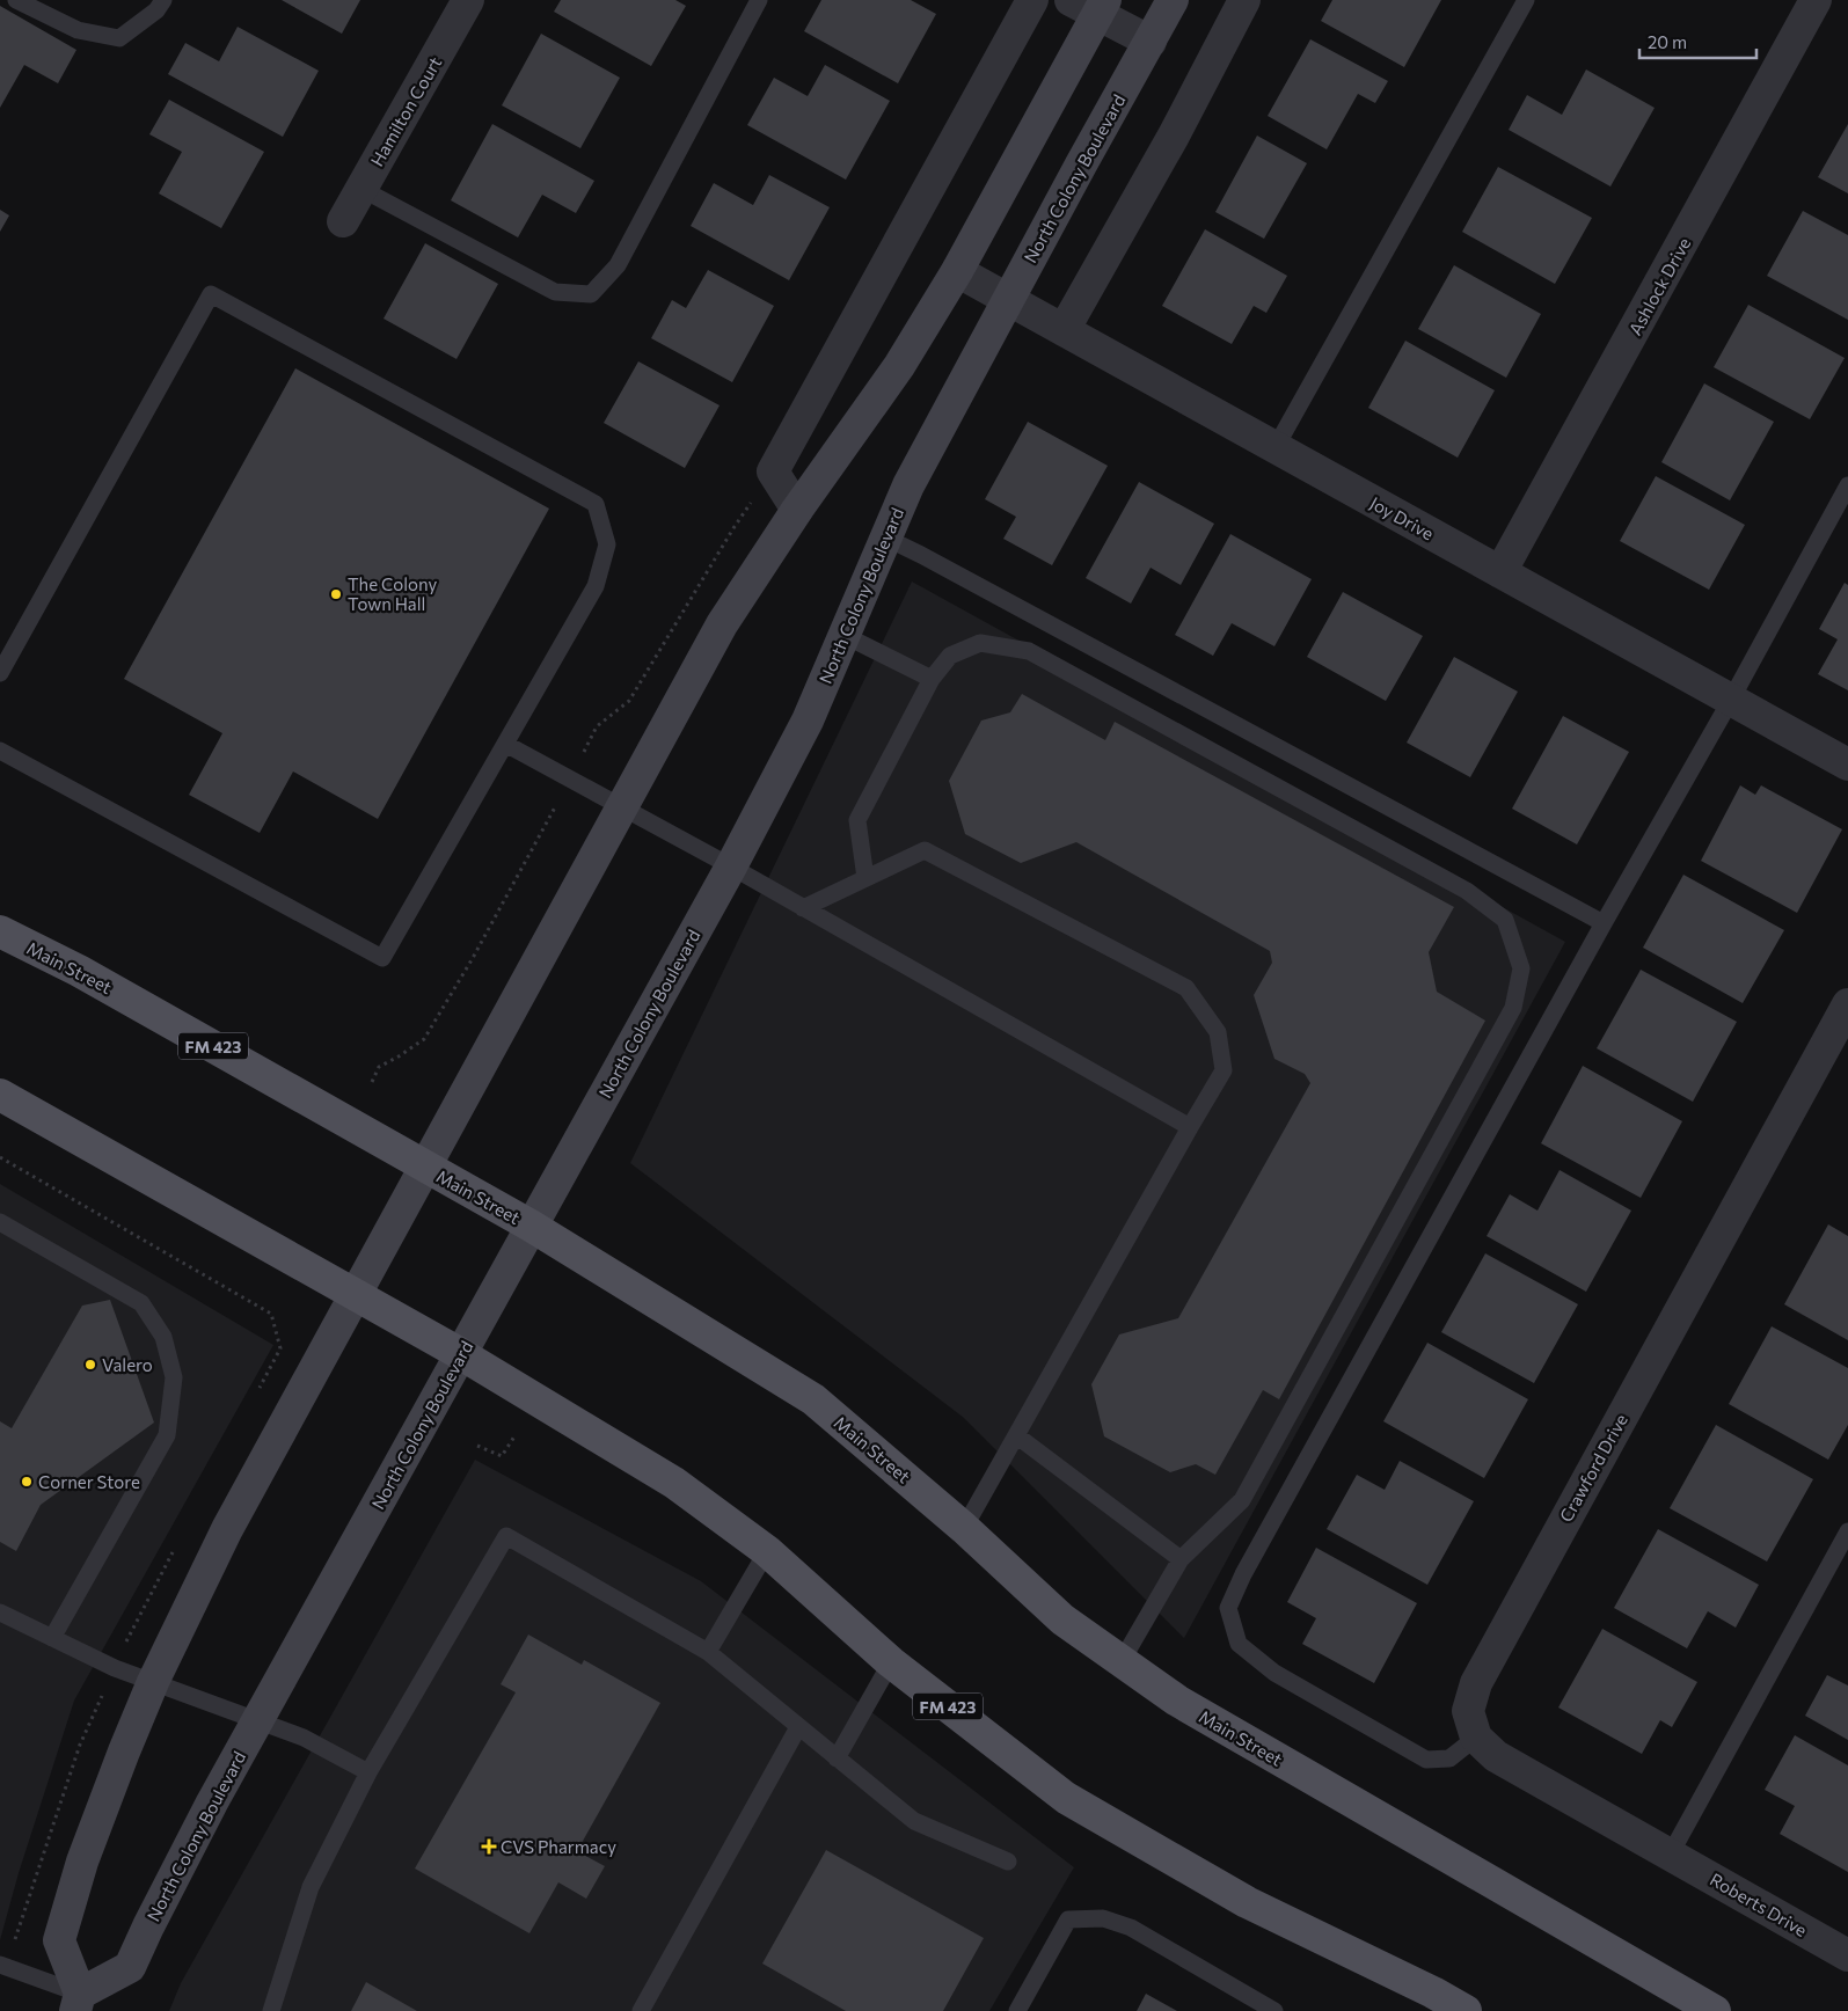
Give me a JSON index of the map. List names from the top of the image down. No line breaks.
{"streets":{"main road":["North Colony Boulevard","Main Street","FM 423"],"street":["Hamilton Court","Ashlock Drive","Joy Drive","Crawford Drive","Roberts Drive"]},"crossings":[["North Colony Boulevard","Joy Drive"],["North Colony Boulevard","Main Street"],["North Colony Boulevard","FM 423"],["Ashlock Drive","Joy Drive"]],"places":{"other":["The Colony Town Hall","Valero","Corner Store"],"health":["CVS Pharmacy"]},"scale_bar":"20 m"}
